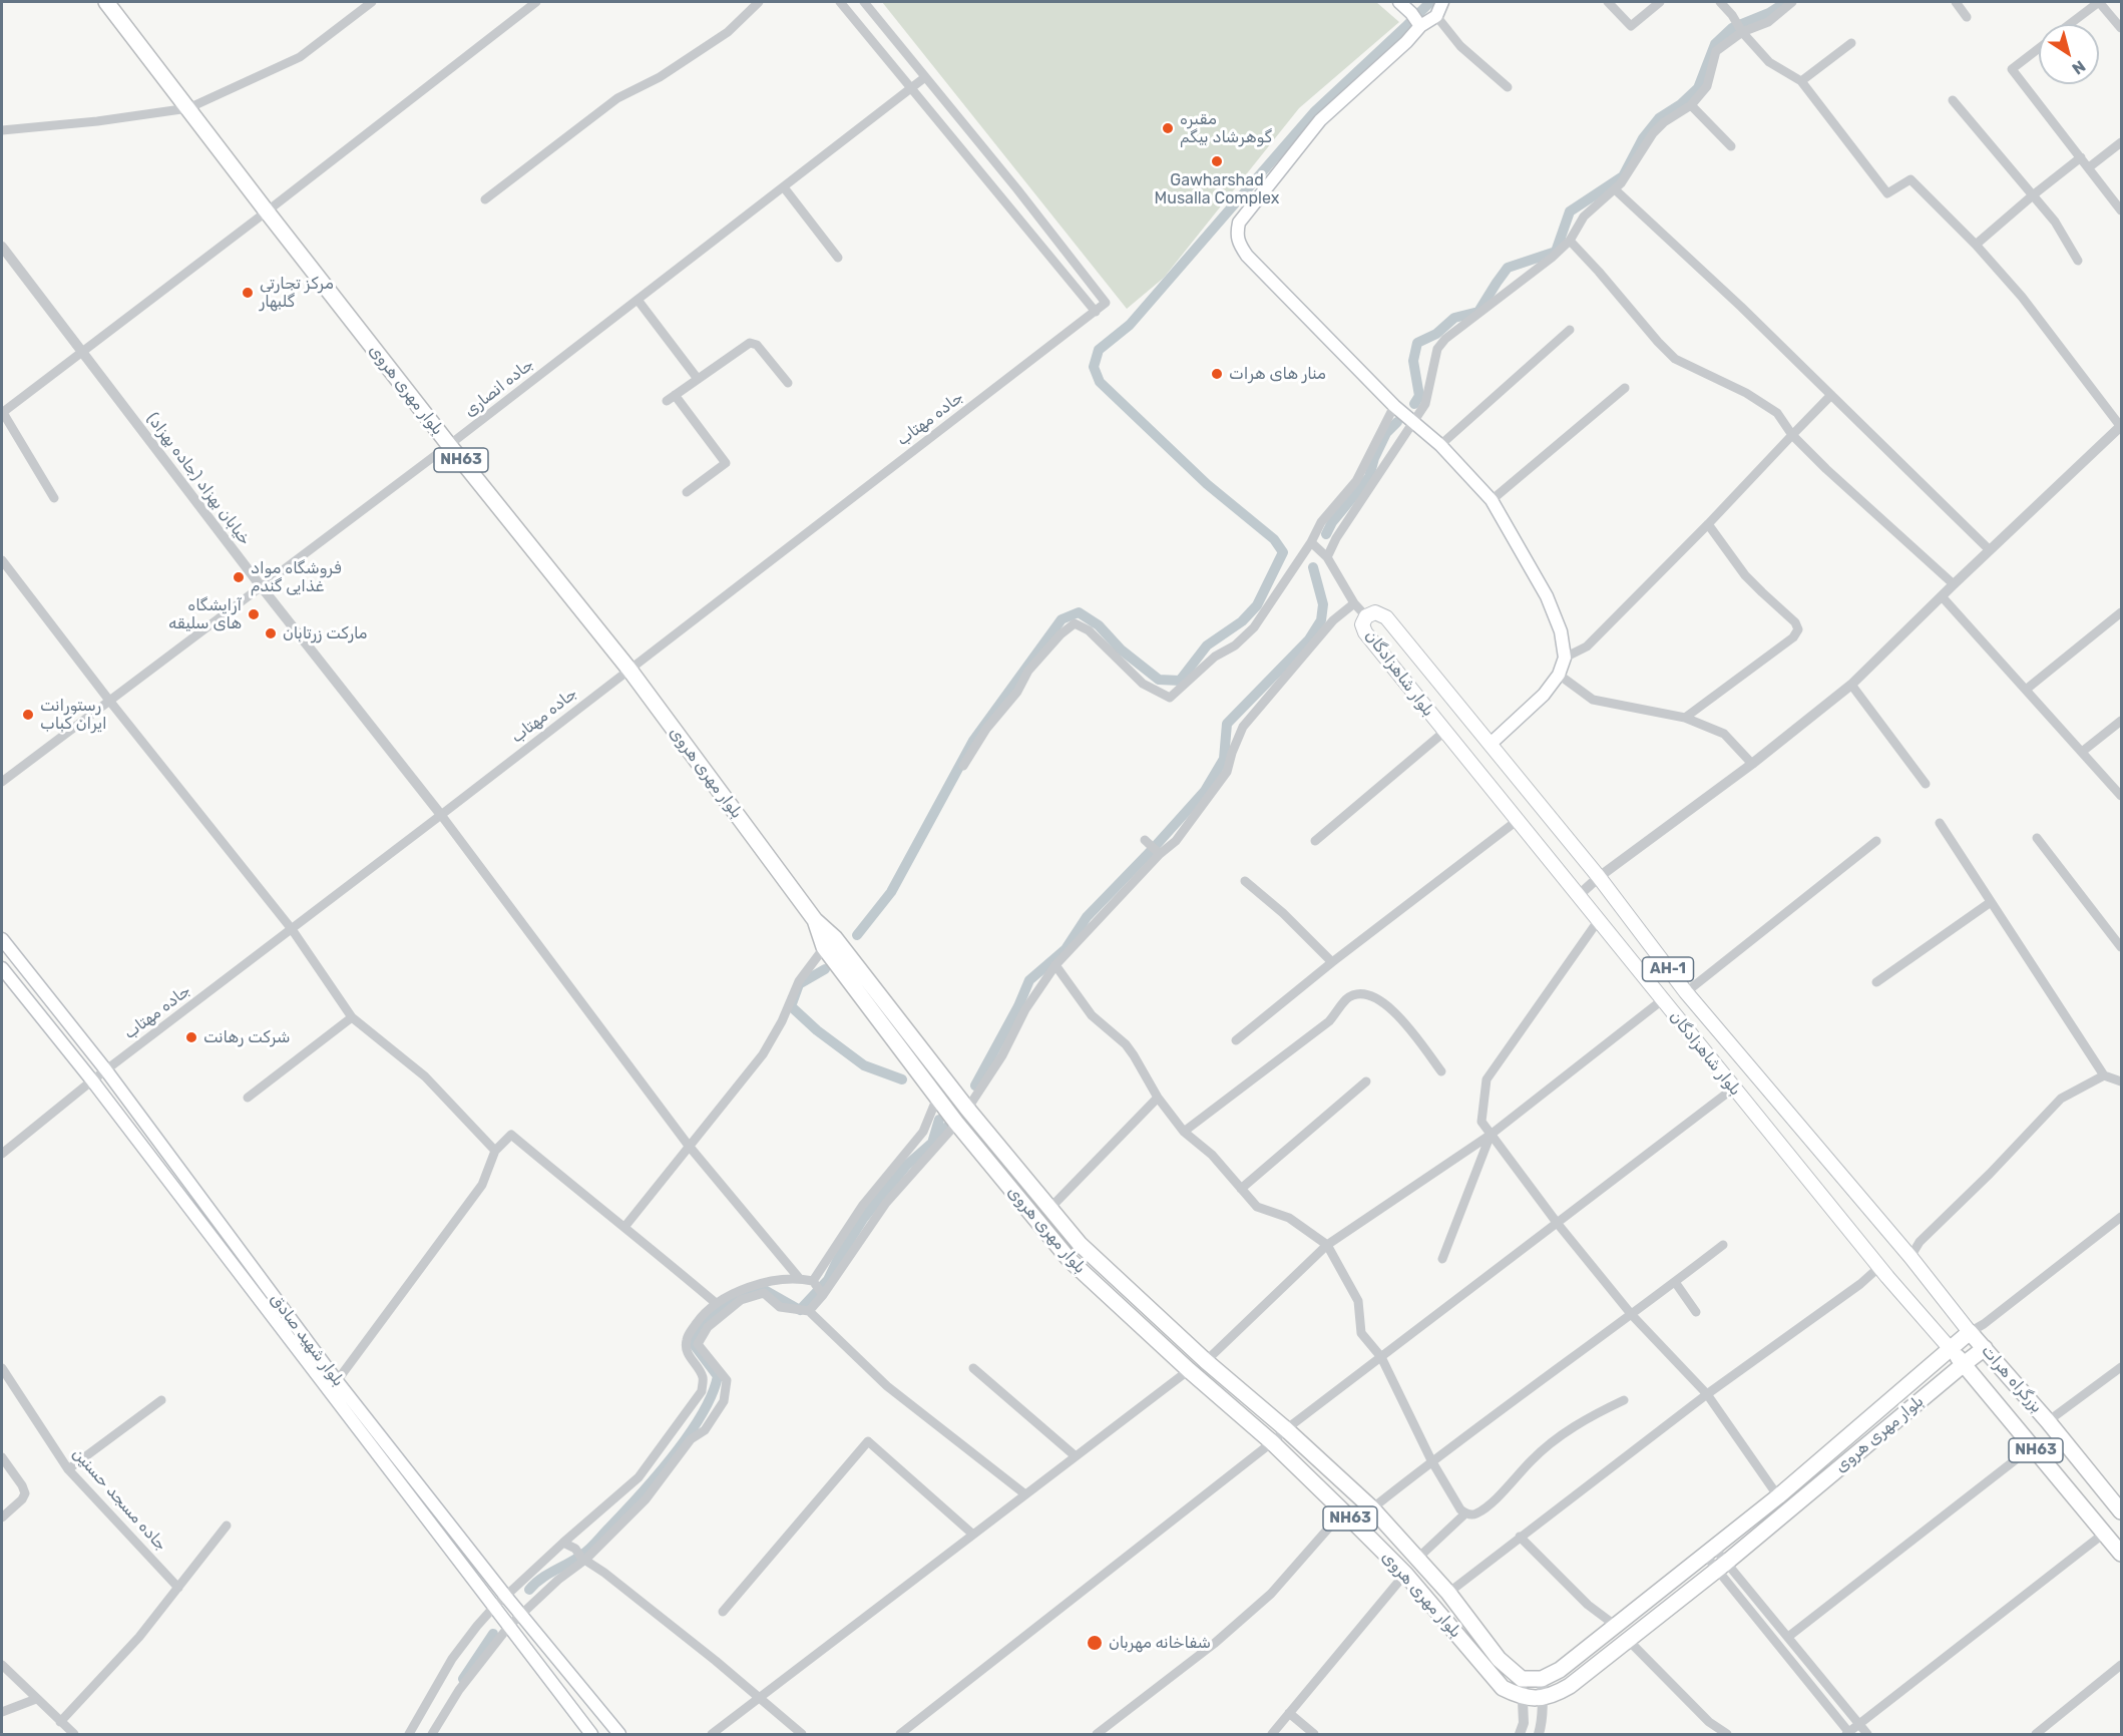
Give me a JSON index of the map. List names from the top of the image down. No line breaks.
{"streets":{"highway":["بلوار مهری هروی","NH63","بزرگراه هرات"],"main road":["بلوار شاهزادگان","AH-1","بلوار شهید صادق"],"street":["جاده انصاری","جاده مهتاب","خیابان بهزاد (جاده بهزاد)","جاده مسجد حسنین"]},"crossings":[["جاده انصاری","بلوار مهری هروی"],["جاده انصاری","جاده مهتاب"],["جاده انصاری","خیابان بهزاد (جاده بهزاد)"],["بلوار مهری هروی","جاده مهتاب"],["بلوار مهری هروی","بلوار شاهزادگان"],["بلوار مهری هروی","بزرگراه هرات"],["جاده مهتاب","خیابان بهزاد (جاده بهزاد)"],["جاده مهتاب","بلوار شهید صادق"],["بلوار شاهزادگان","بزرگراه هرات"]],"places":["مقبره گوهرشاد بیگم","Gawharshad Musalla Complex","مرکز تجارتی گلبهار","منار های هرات","فروشگاه مواد غذایی گندم","آرایشگاه های سلیقه","مارکت زرتابان","رستورانت ایران کباب","شرکت رهانت","شفاخانه مهربان"],"north":"bottom right"}
